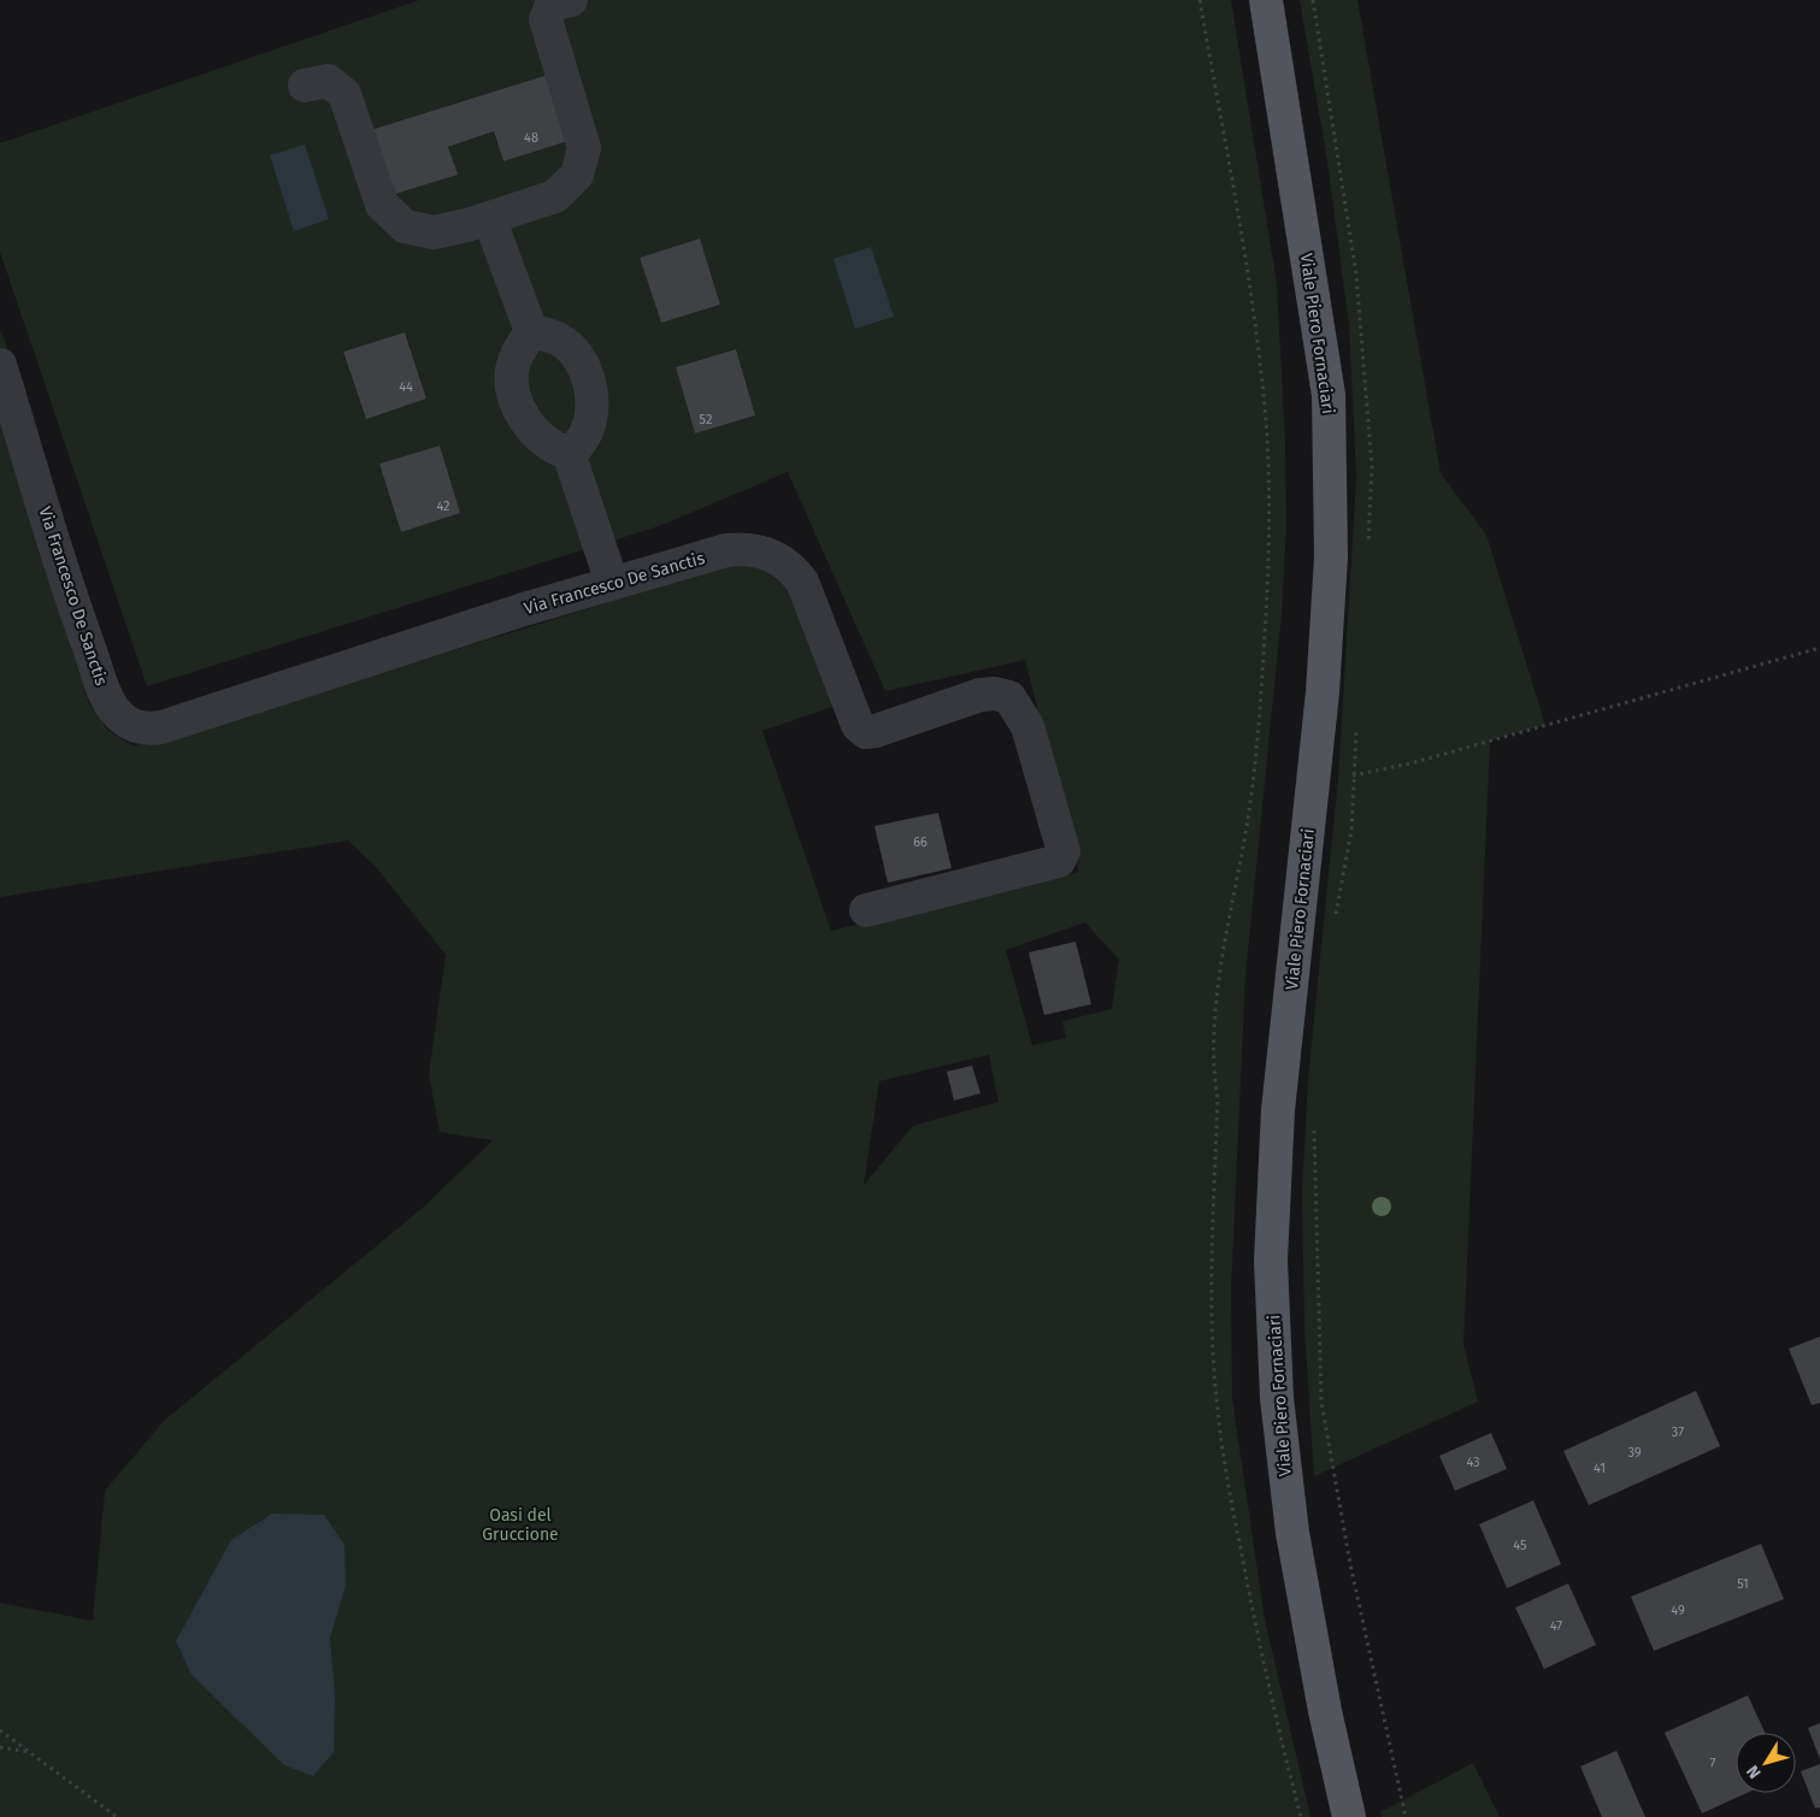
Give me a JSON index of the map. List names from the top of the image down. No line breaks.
{"streets":{"main road":["Viale Piero Fornaciari"],"street":["Via Francesco De Sanctis"]},"parks":["Oasi del Gruccione"],"house_numbers":["48","44","52","42","66","37","39","43","41","45","51","49","47","7"],"north":"bottom left"}
